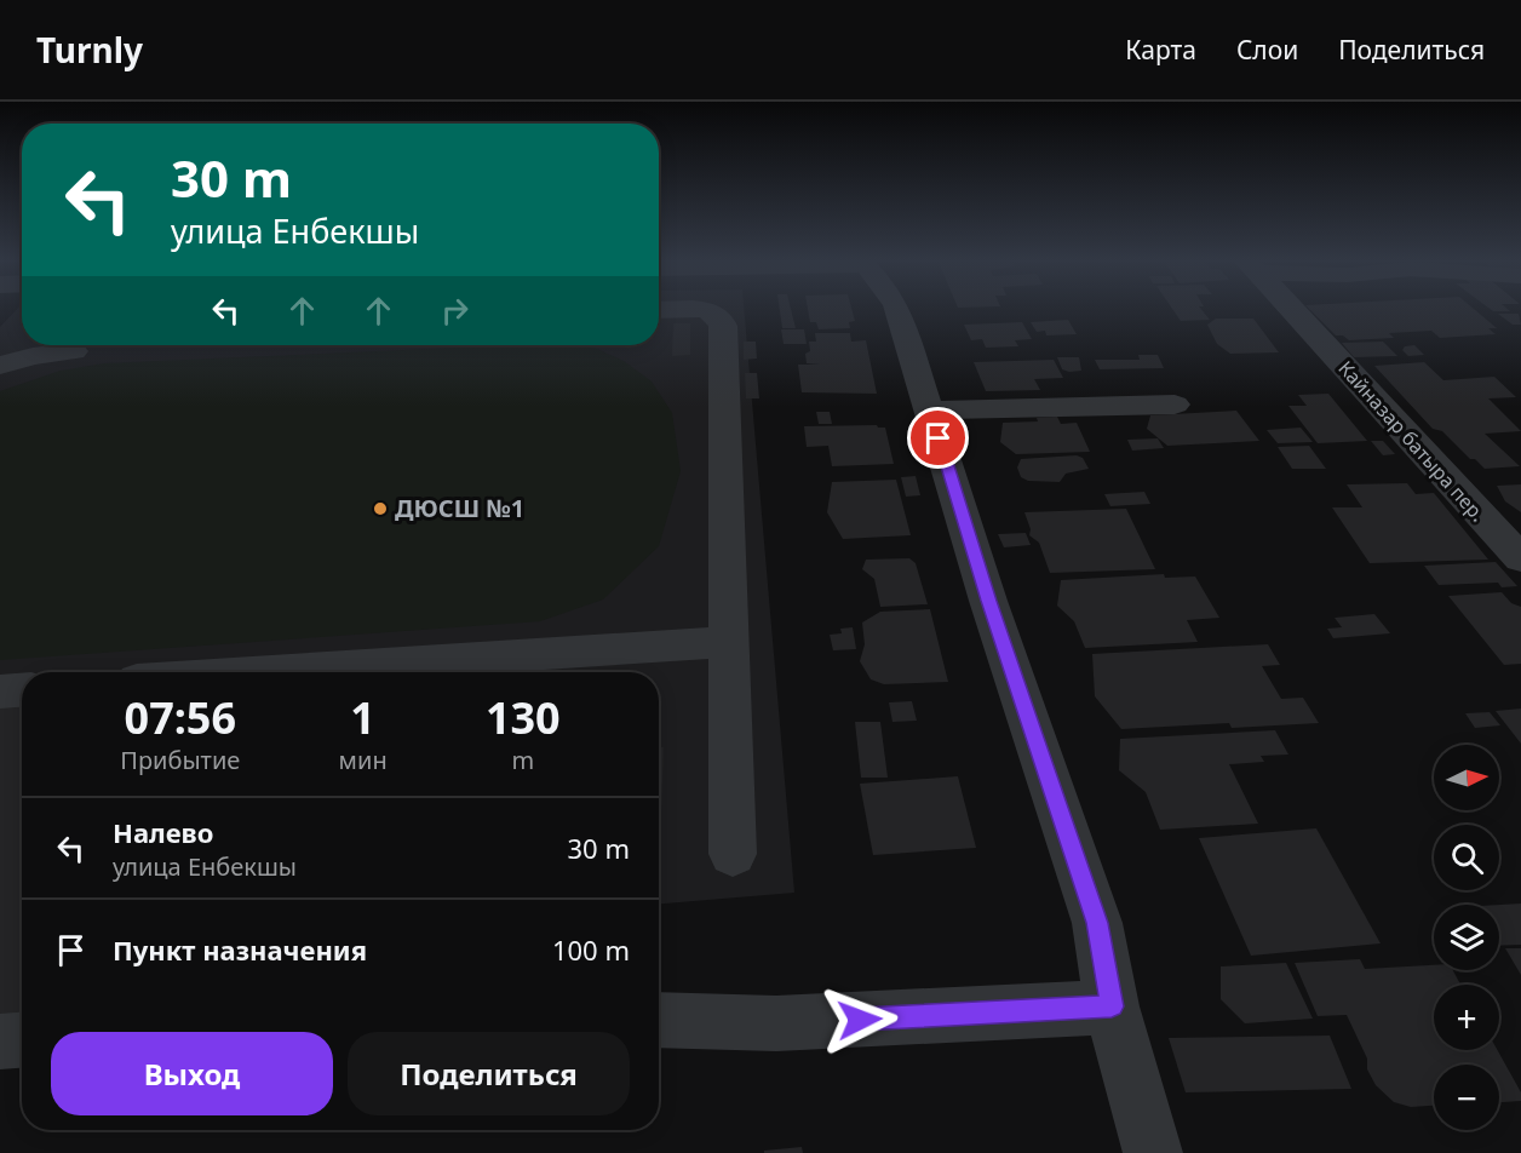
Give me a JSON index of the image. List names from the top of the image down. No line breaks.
{"streets":{"street":["Кайназар батыра пер."]},"places":["ДЮСШ №1"],"north":"right","page":{"header":"Turnly","nav":["Карта","Слои","Поделиться"],"turn":["30 m","улица Енбекшы"],"eta":["07:56","Прибытие","1","мин","130","m"],"map_buttons":["+","−"],"list":[{"name":"Налево","note":"улица Енбекшы","value":"30 m"},{"name":"Пункт назначения","value":"100 m"}],"buttons":["Выход","Поделиться"]}}
